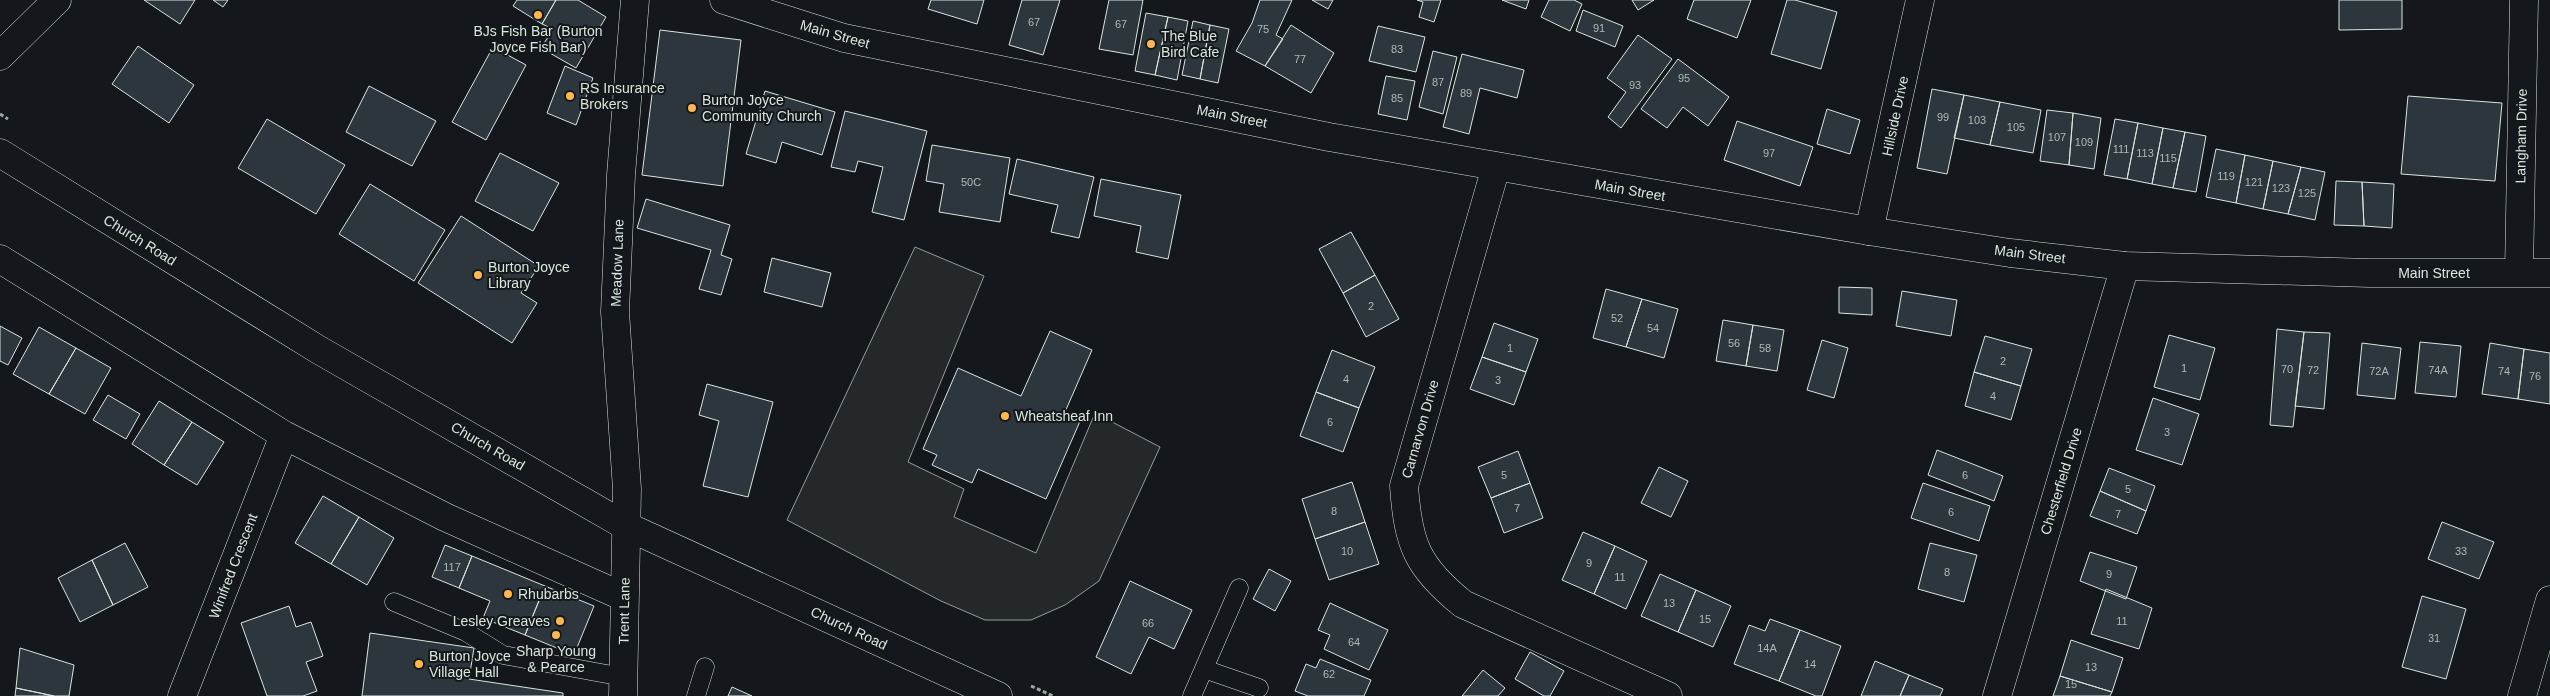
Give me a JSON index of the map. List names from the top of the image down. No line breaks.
{"streets":{"street":["Main Street","Hillside Drive","Langham Drive","Church Road","Meadow Lane","Carnarvon Drive","Chesterfield Drive","Winifred Crescent","Trent Lane"]},"crossings":[["Main Street","Hillside Drive"],["Main Street","Langham Drive"],["Main Street","Carnarvon Drive"],["Main Street","Chesterfield Drive"],["Church Road","Meadow Lane"],["Church Road","Trent Lane"],["Meadow Lane","Trent Lane"]],"places":["BJs Fish Bar (Burton Joyce Fish Bar)","The Blue Bird Cafe","RS Insurance Brokers","Burton Joyce Community Church","Burton Joyce Library","Wheatsheaf Inn","Rhubarbs","Lesley Greaves","Sharp Young & Pearce","Burton Joyce Village Hall"],"house_numbers":["67","67","91","75","83","77","95","87","93","89","85","99","103","105","107","109","111","97","113","115","119","50C","121","123","125","2","52","54","56","1","58","2","1","70","72","74A","72A","74","76","4","3","4","6","3","5","6","5","7","8","6","7","10","33","9","117","8","9","11","13","15","11","66","31","64","14A","14","13","62","15"]}
